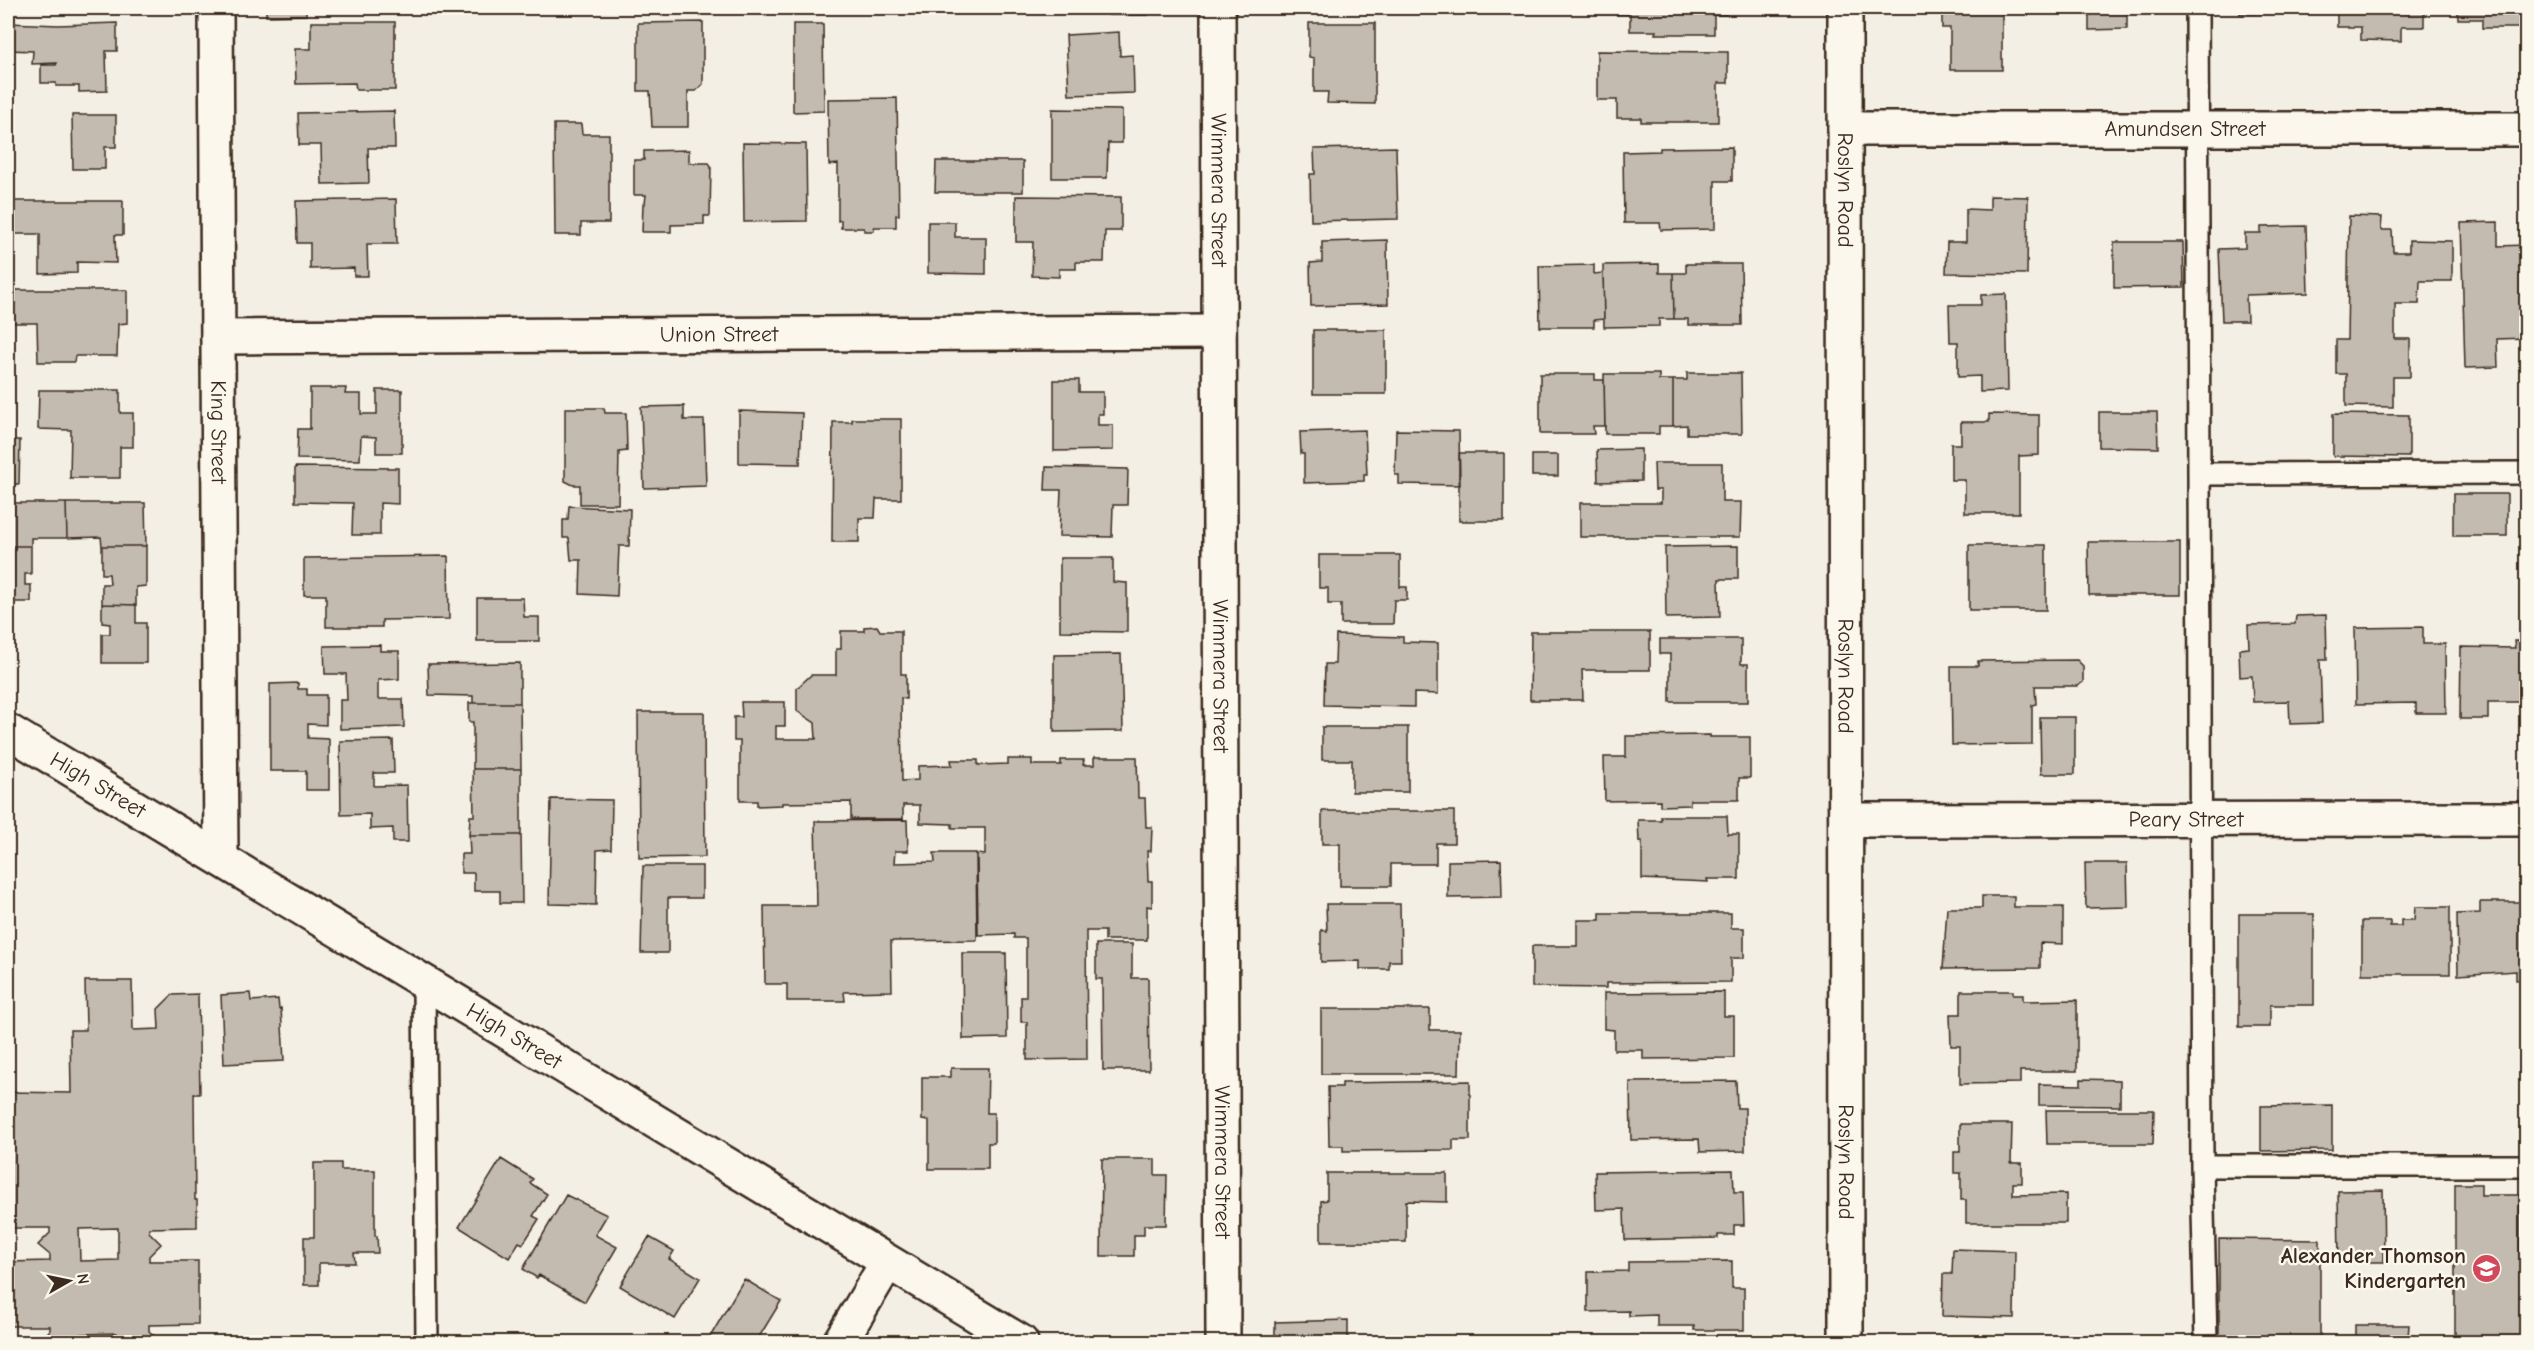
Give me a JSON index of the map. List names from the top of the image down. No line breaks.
{"streets":{"street":["Amundsen Street","Wimmera Street","Roslyn Road","Union Street","King Street","High Street","Peary Street"]},"crossings":[["Amundsen Street","Roslyn Road"],["Wimmera Street","Union Street"],["Roslyn Road","Peary Street"],["Union Street","King Street"],["King Street","High Street"]],"places":{"school or university":["Alexander Thomson Kindergarten"]},"north":"right"}
